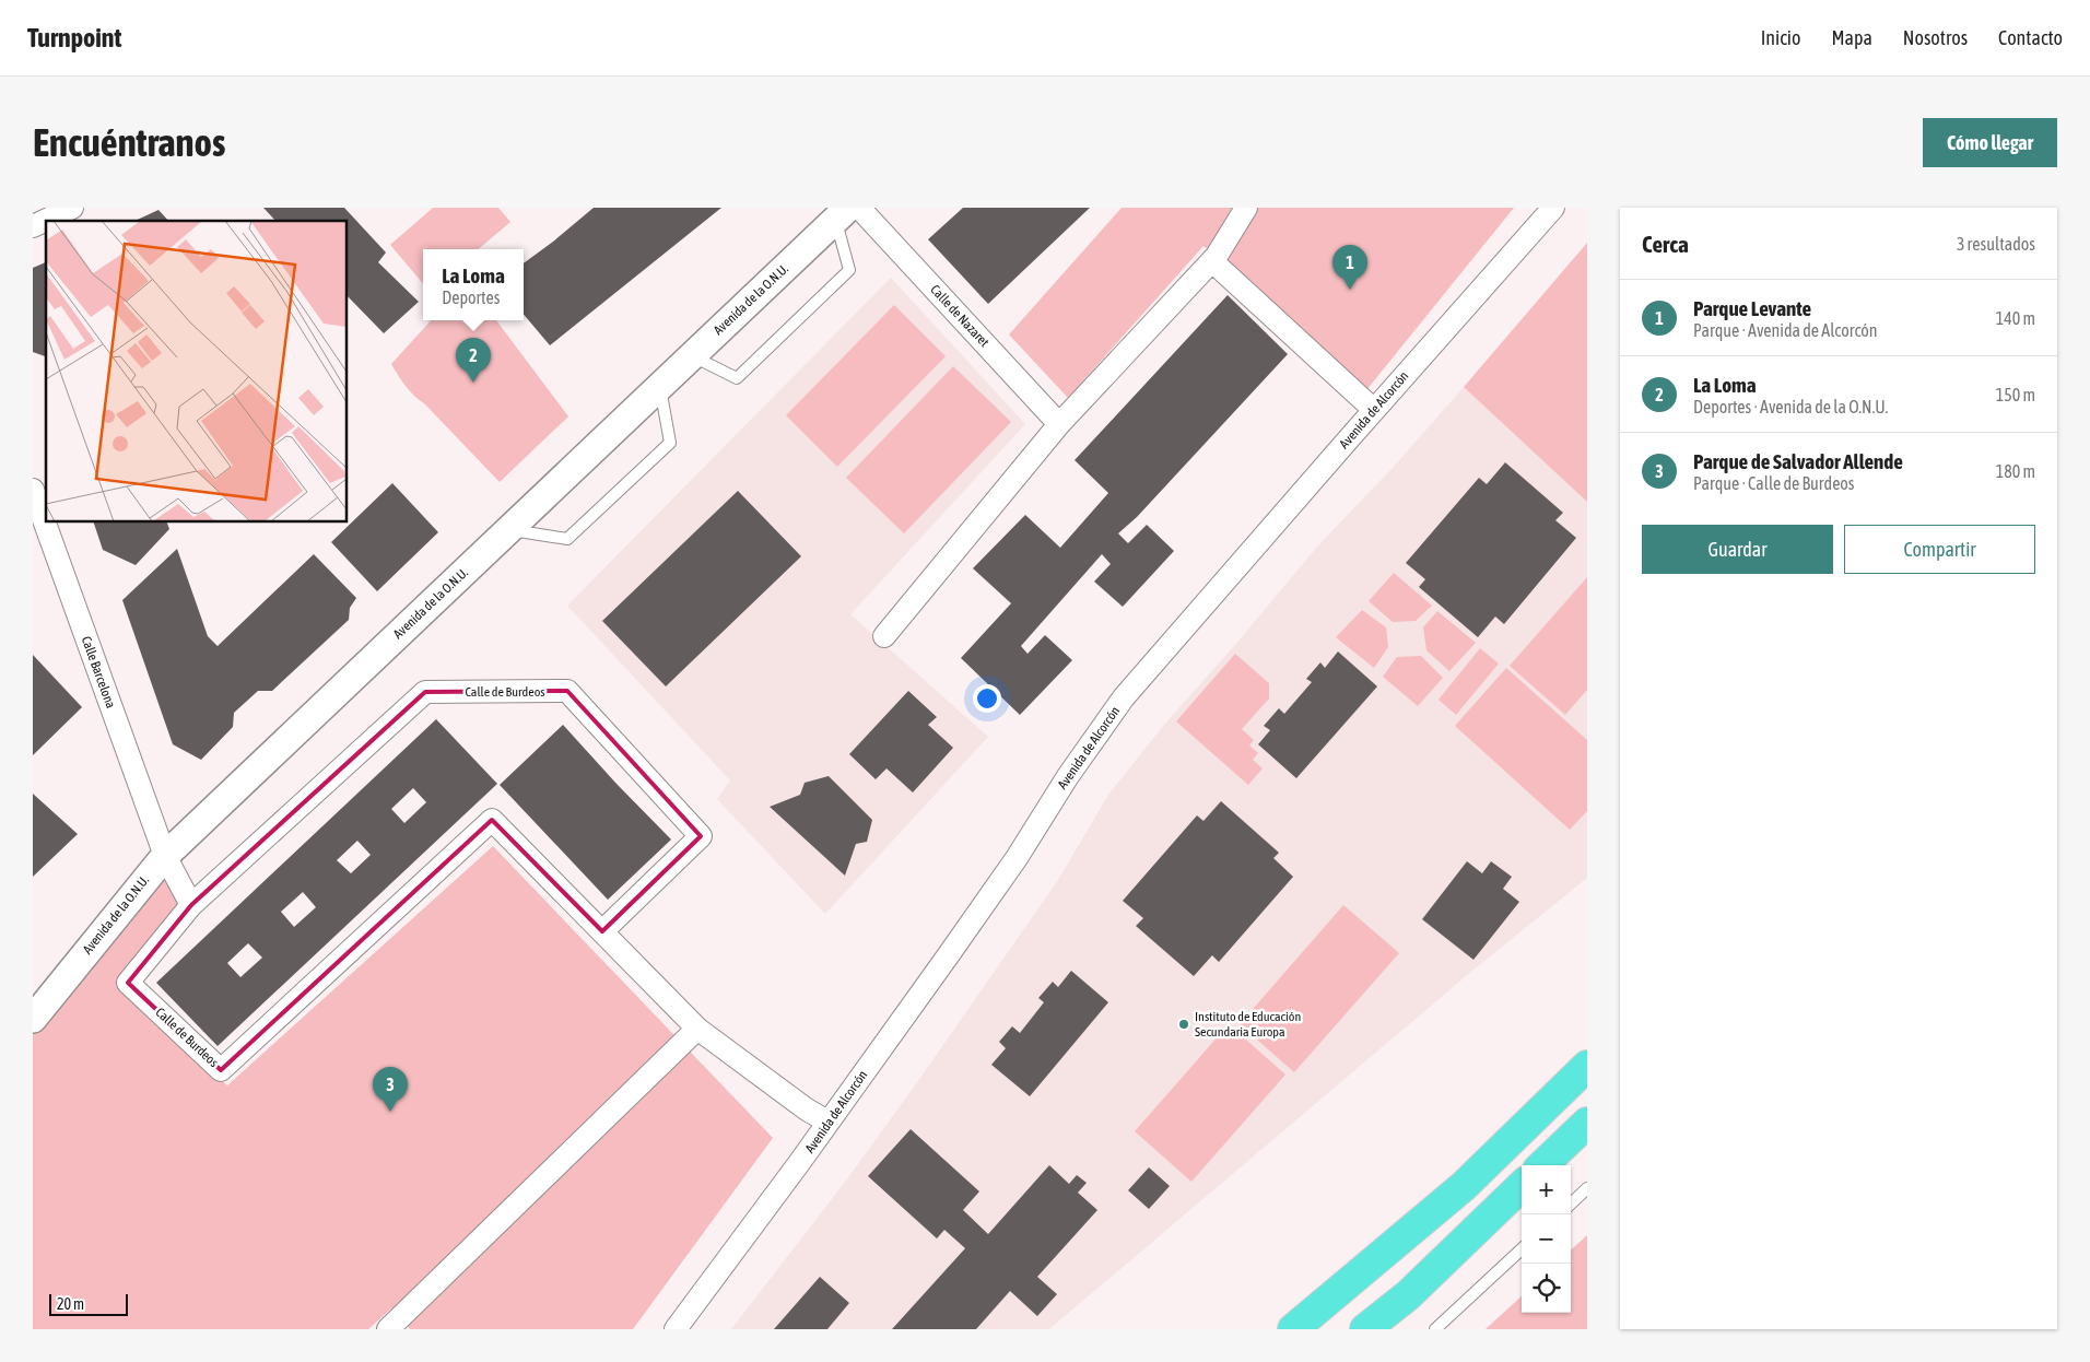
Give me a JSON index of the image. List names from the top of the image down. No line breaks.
{"streets":{"street":["Avenida de la O.N.U.","Calle de Nazaret","Avenida de Alcorcón","Calle Barcelona","Calle de Burdeos"]},"crossings":[["Avenida de la O.N.U.","Calle de Nazaret"],["Avenida de la O.N.U.","Calle Barcelona"],["Avenida de Alcorcón","Calle de Burdeos"]],"places":["Instituto de Educación Secundaria Europa"],"scale_bar":"20 m","page":{"header":"Turnpoint","nav":["Inicio","Mapa","Nosotros","Contacto"],"buttons":["Cómo llegar",["Guardar","Compartir"]],"title":"Encuéntranos","heading":["Cerca","3 resultados"],"pins":["1","2","3"],"popup":["La Loma","Deportes"],"list":[{"mark":"1","name":"Parque Levante","note":"Parque · Avenida de Alcorcón","value":"140 m"},{"mark":"2","name":"La Loma","note":"Deportes · Avenida de la O.N.U.","value":"150 m"},{"mark":"3","name":"Parque de Salvador Allende","note":"Parque · Calle de Burdeos","value":"180 m"}],"map_buttons":["+","−"],"scale":"20 m"}}
